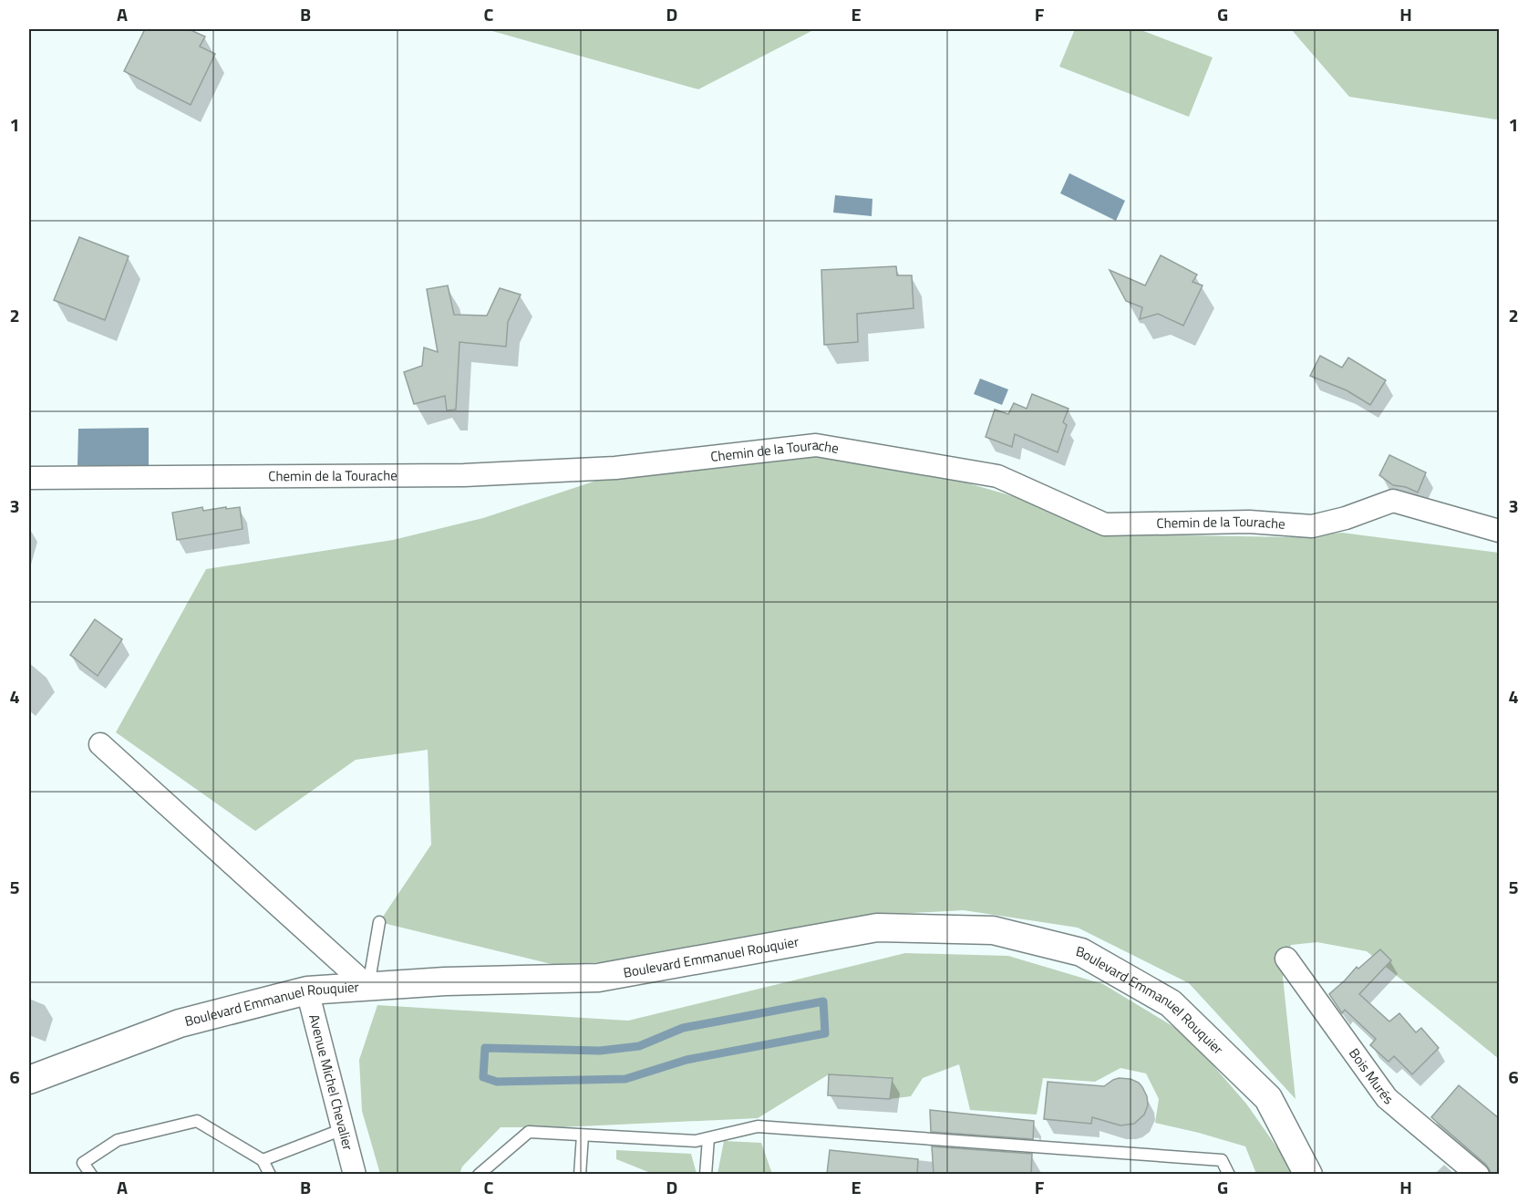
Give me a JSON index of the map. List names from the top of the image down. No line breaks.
{"streets":{"street":["Chemin de la Tourache","Boulevard Emmanuel Rouquier","Bois Murés","Avenue Michel Chevalier"]},"crossings":[["Boulevard Emmanuel Rouquier","Avenue Michel Chevalier"]],"grid":{"columns":["A","B","C","D","E","F","G","H"],"rows":["1","2","3","4","5","6"]}}
